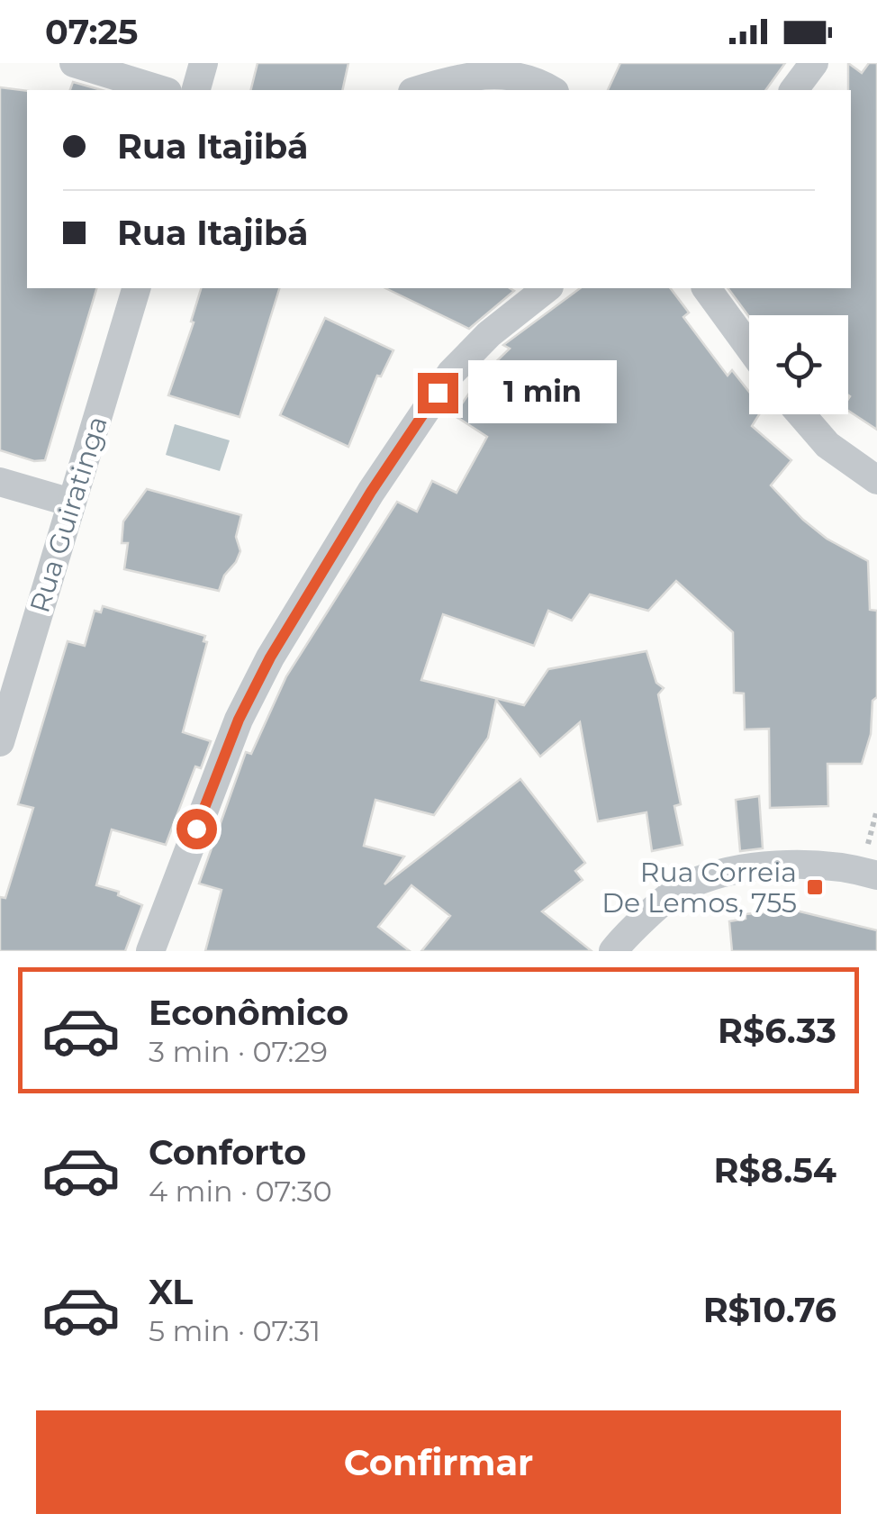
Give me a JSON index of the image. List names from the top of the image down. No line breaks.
{"streets":{"street":["Rua Guiratinga"]},"places":{"transit":["Rua Correia De Lemos, 755"]},"page":{"status":"07:25","banner":["Rua Itajibá","Rua Itajibá"],"bubble":"1 min","list":[{"name":"Econômico","note":"3 min · 07:29","value":"R$6.33"},{"name":"Conforto","note":"4 min · 07:30","value":"R$8.54"},{"name":"XL","note":"5 min · 07:31","value":"R$10.76"}],"buttons":"Confirmar"}}
